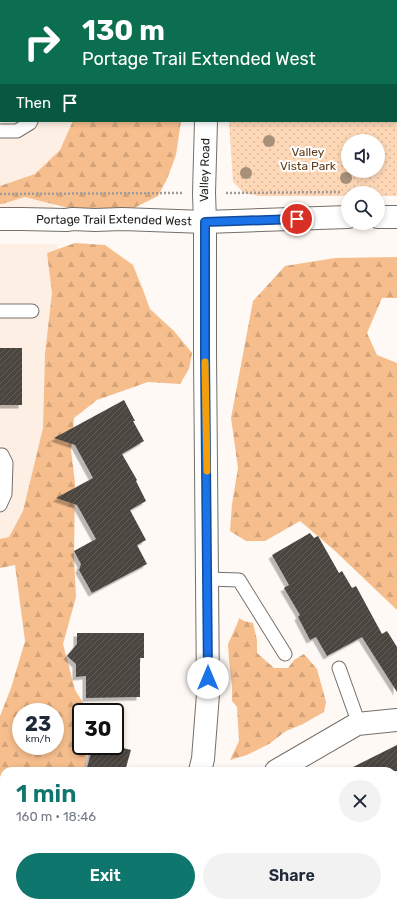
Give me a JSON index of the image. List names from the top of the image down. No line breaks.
{"streets":{"street":["Valley Road","Portage Trail Extended West"]},"crossings":[["Valley Road","Portage Trail Extended West"]],"parks":["Valley Vista Park"],"page":{"turn":["130 m","Portage Trail Extended West"],"then":"Then","speed":"23 km/h","limit":"30","heading":["1 min","160 m · 18:46"],"buttons":["Exit","Share"]}}
